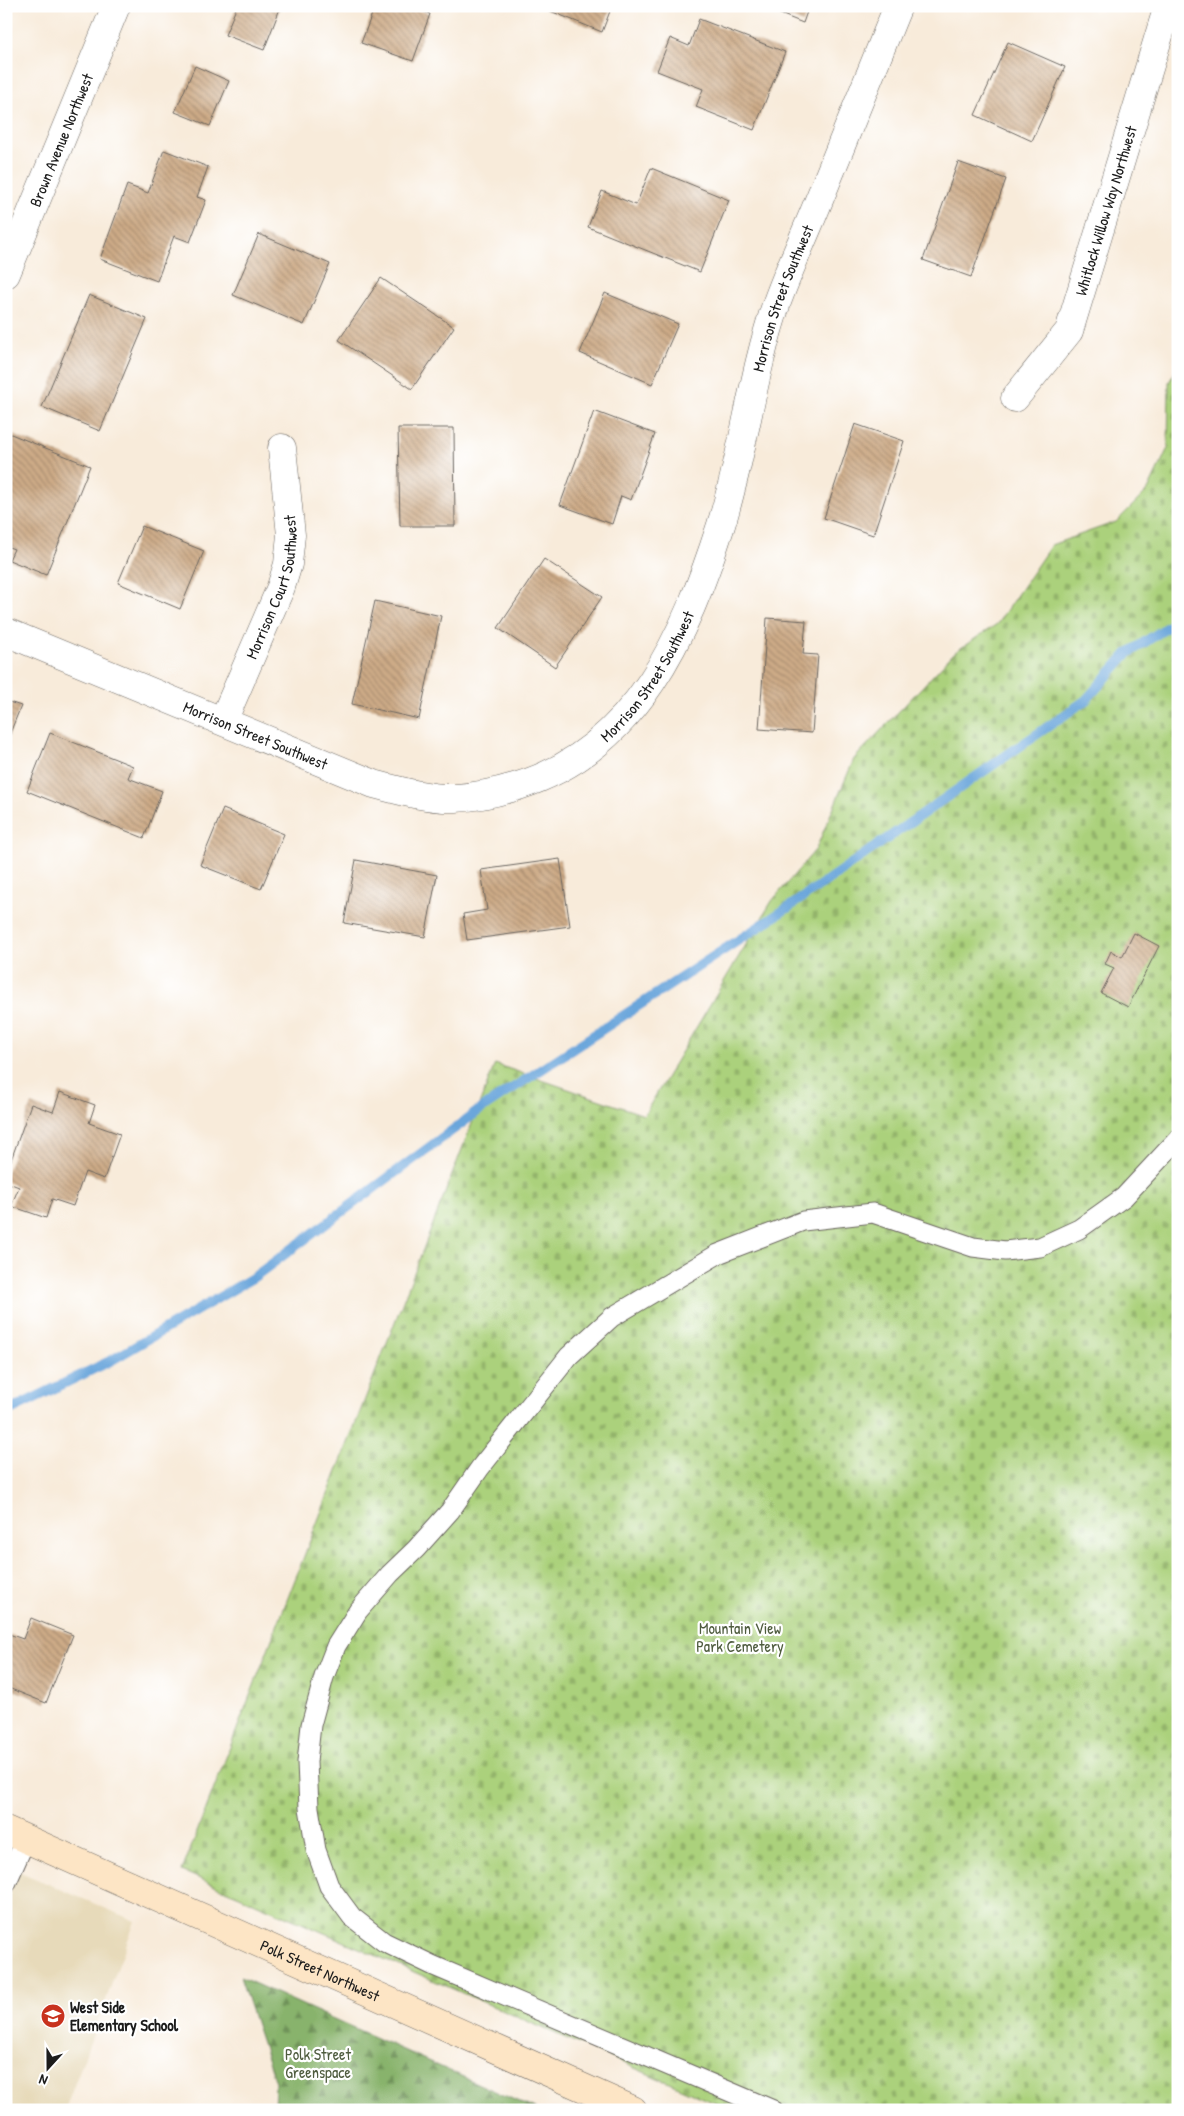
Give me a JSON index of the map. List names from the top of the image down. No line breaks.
{"streets":{"street":["Brown Avenue Northwest","Whitlock Willow Way Northwest","Morrison Street Southwest","Morrison Court Southwest","Polk Street Northwest"]},"crossings":[["Morrison Street Southwest","Morrison Court Southwest"]],"parks":["Mountain View Park Cemetery","Polk Street Greenspace"],"places":{"school or university":["West Side Elementary School"]},"north":"bottom"}
